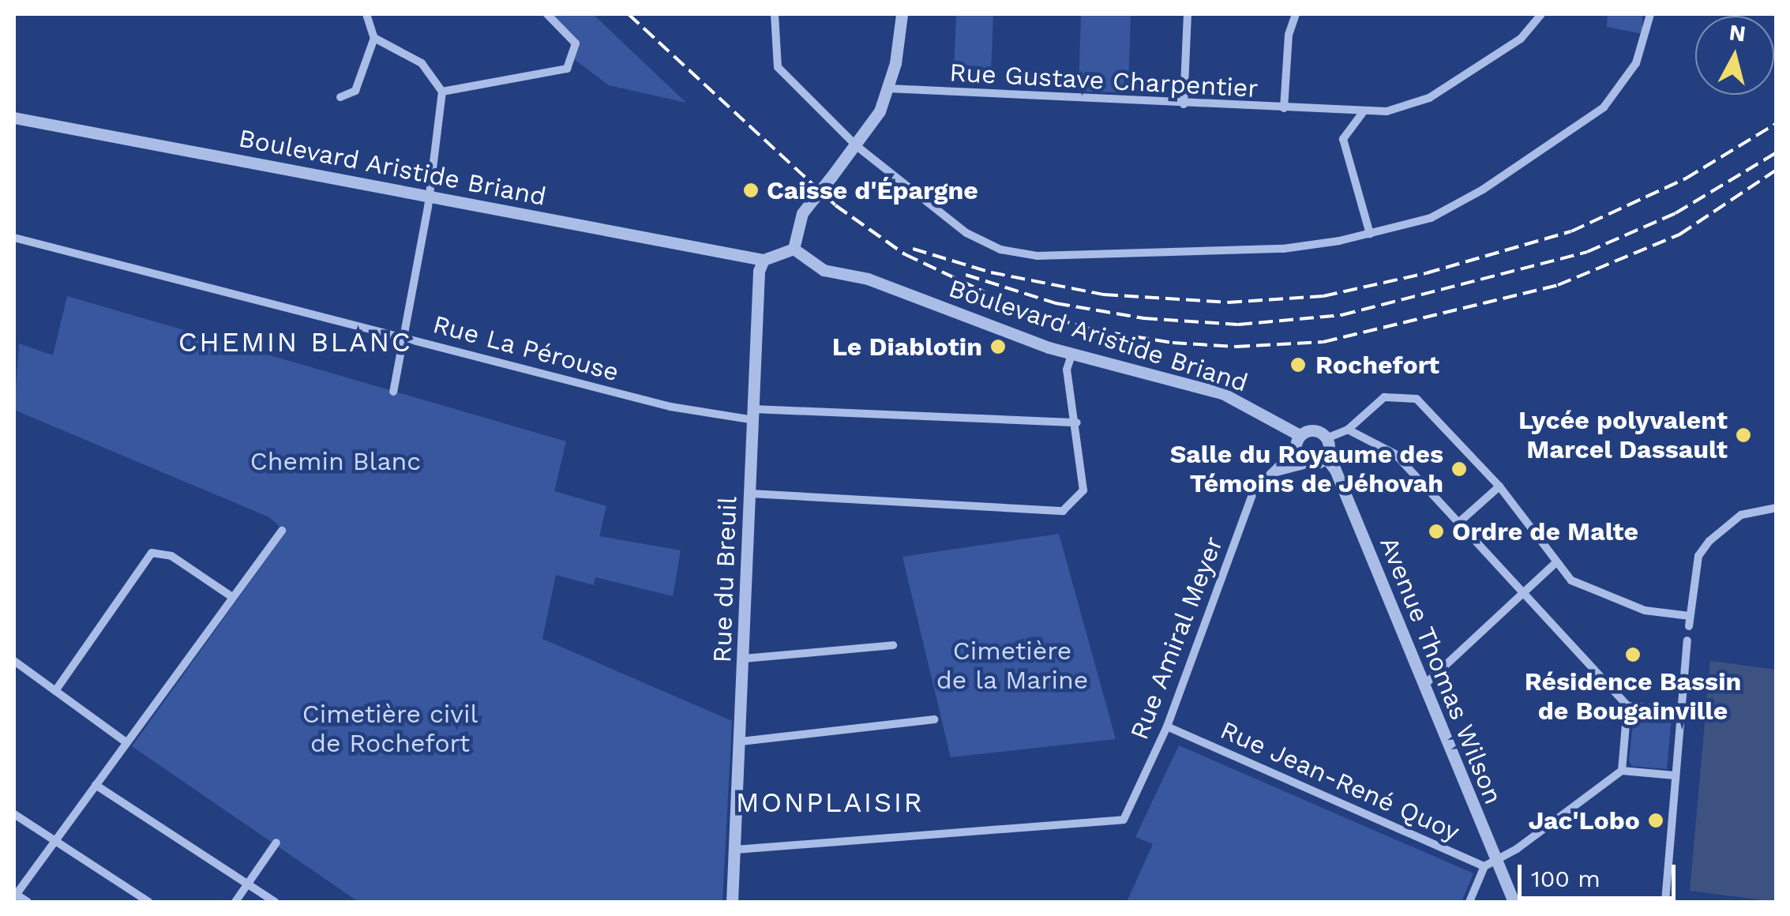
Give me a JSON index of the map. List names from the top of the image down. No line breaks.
{"streets":{"street":["Rue Gustave Charpentier","Boulevard Aristide Briand","Rue La Pérouse","Rue du Breuil","Rue Amiral Meyer","Avenue Thomas Wilson","Rue Jean-René Quoy"]},"crossings":[["Boulevard Aristide Briand","Rue du Breuil"],["Boulevard Aristide Briand","Rue Amiral Meyer"],["Boulevard Aristide Briand","Avenue Thomas Wilson"],["Rue La Pérouse","Rue du Breuil"],["Rue du Breuil","Rue Amiral Meyer"],["Rue Amiral Meyer","Avenue Thomas Wilson"],["Rue Amiral Meyer","Rue Jean-René Quoy"],["Avenue Thomas Wilson","Rue Jean-René Quoy"]],"districts":["CHEMIN BLANC","MONPLAISIR"],"parks":["Chemin Blanc","Cimetière de la Marine","Cimetière civil de Rochefort"],"places":["Caisse d'Épargne","Le Diablotin","Rochefort","Lycée polyvalent Marcel Dassault","Salle du Royaume des Témoins de Jéhovah","Ordre de Malte","Résidence Bassin de Bougainville","Jac'Lobo"],"scale_bar":"100 m","north":"top"}
